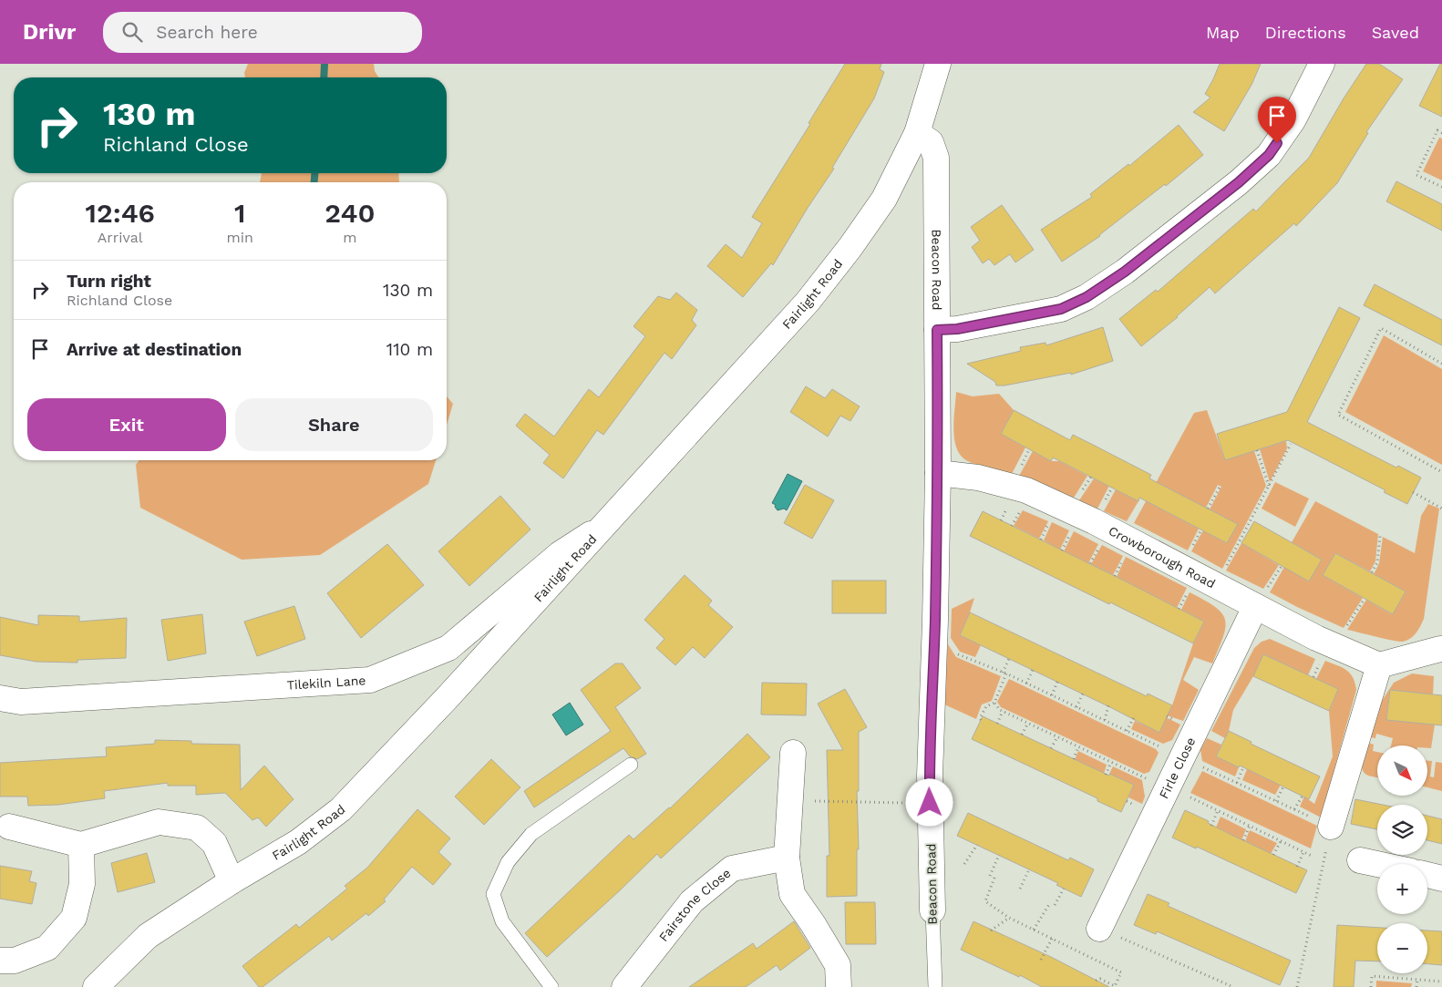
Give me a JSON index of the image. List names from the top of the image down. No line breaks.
{"streets":{"street":["Beacon Road","Fairlight Road","Crowborough Road","Tilekiln Lane","Firle Close","Fairstone Close"]},"crossings":[["Beacon Road","Fairlight Road"],["Beacon Road","Crowborough Road"],["Fairlight Road","Tilekiln Lane"],["Crowborough Road","Firle Close"]],"north":"bottom right","page":{"header":"Drivr","search":"Search here","nav":["Map","Directions","Saved"],"turn":["130 m","Richland Close"],"eta":["12:46","Arrival","1","min","240","m"],"list":[{"name":"Turn right","note":"Richland Close","value":"130 m"},{"name":"Arrive at destination","value":"110 m"}],"buttons":["Exit","Share"],"map_buttons":["+","−"]}}
